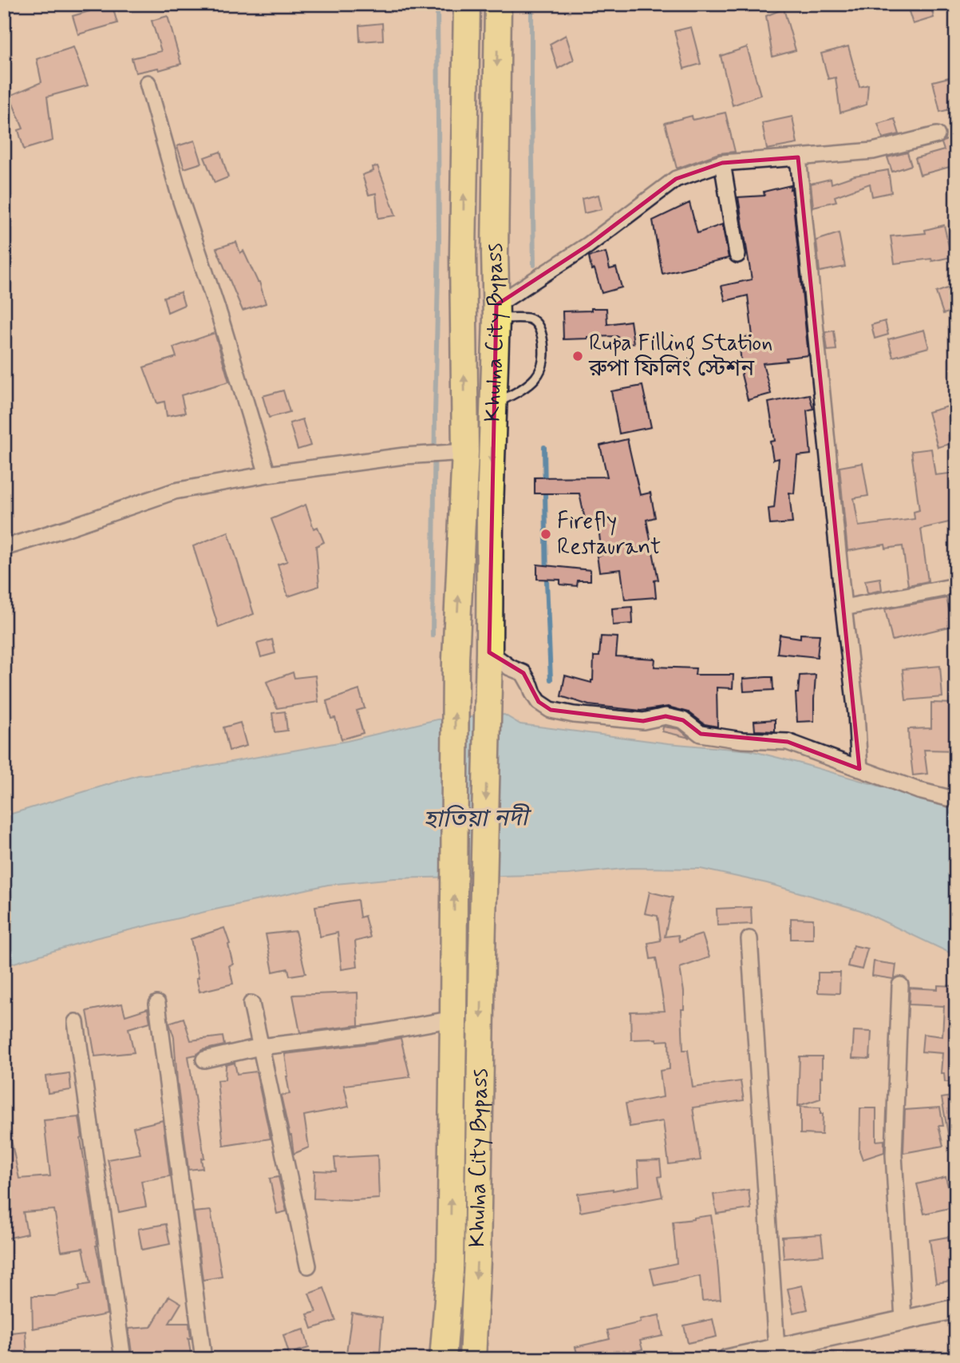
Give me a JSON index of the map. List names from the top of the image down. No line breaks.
{"streets":{"highway":["Khulna City Bypass"]},"water":["হাতিয়া নদী"],"places":["Rupa Filling Station রুপা ফিলিং স্টেশন","Firefly Restaurant"]}
